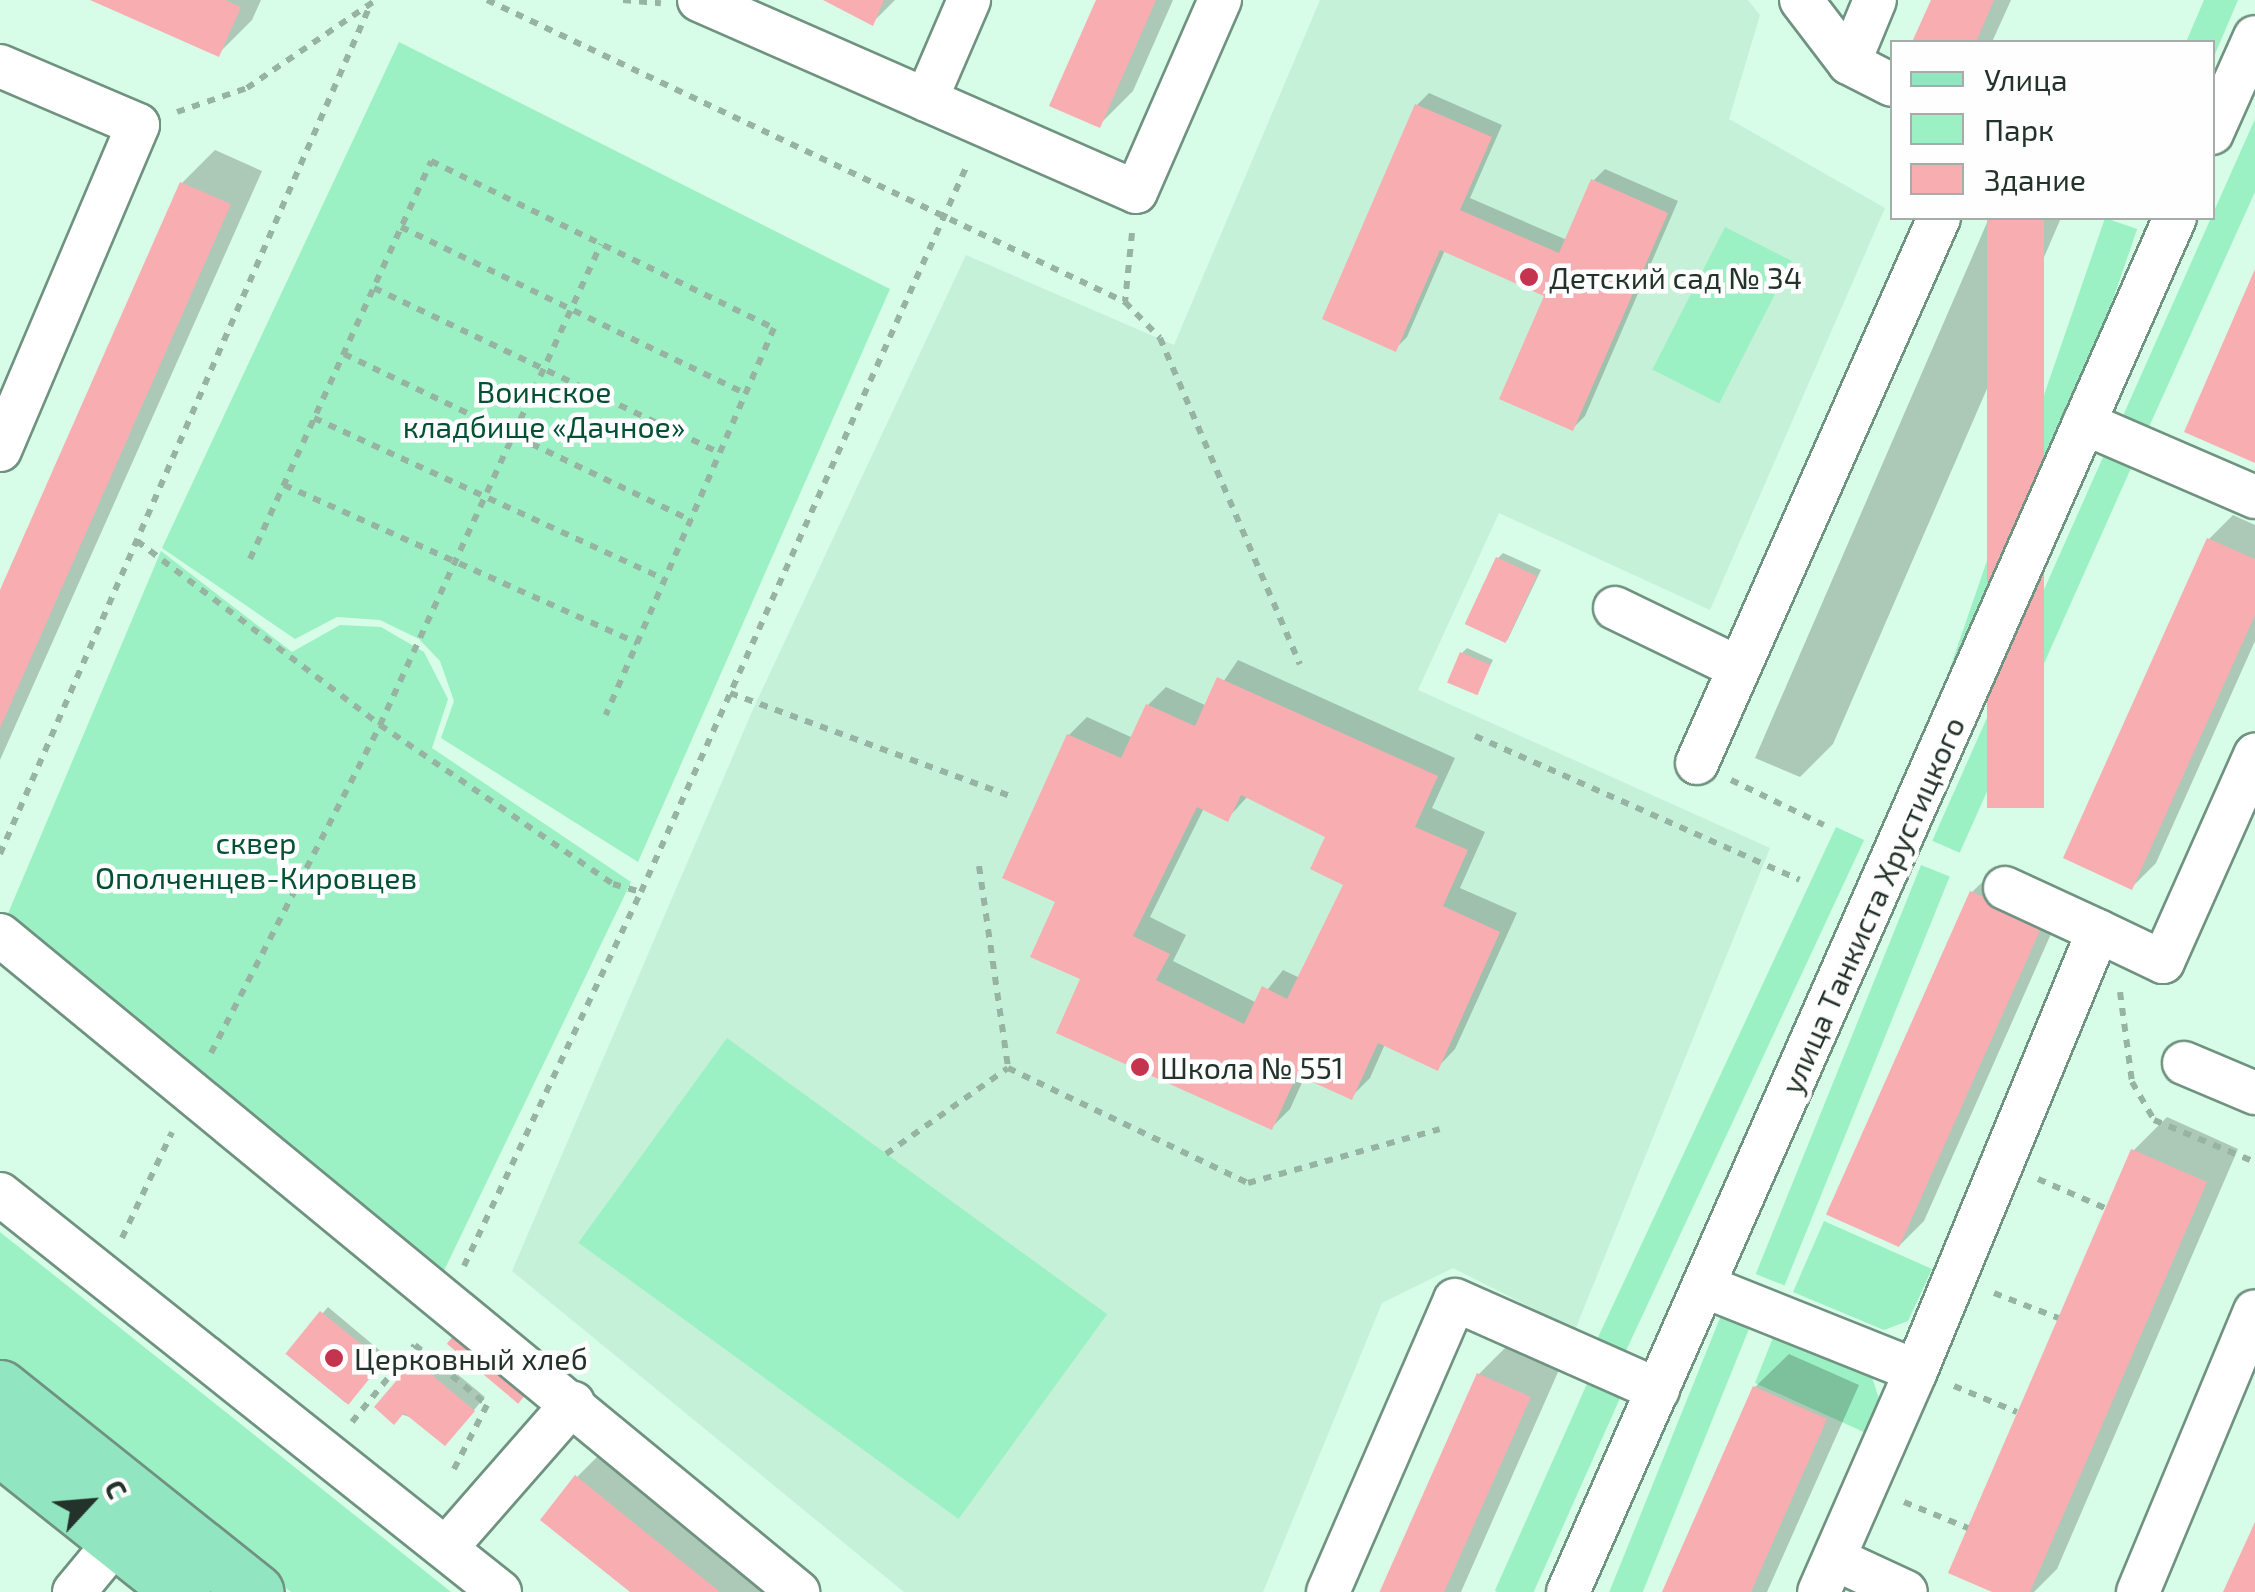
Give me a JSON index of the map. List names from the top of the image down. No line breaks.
{"streets":{"street":["улица Танкиста Хрустицкого"]},"parks":["Воинское кладбище «Дачное»","сквер Ополченцев-Кировцев"],"places":["Детский сад № 34","Школа № 551","Церковный хлеб"],"legend":["Улица","Парк","Здание"],"north":"top right"}
